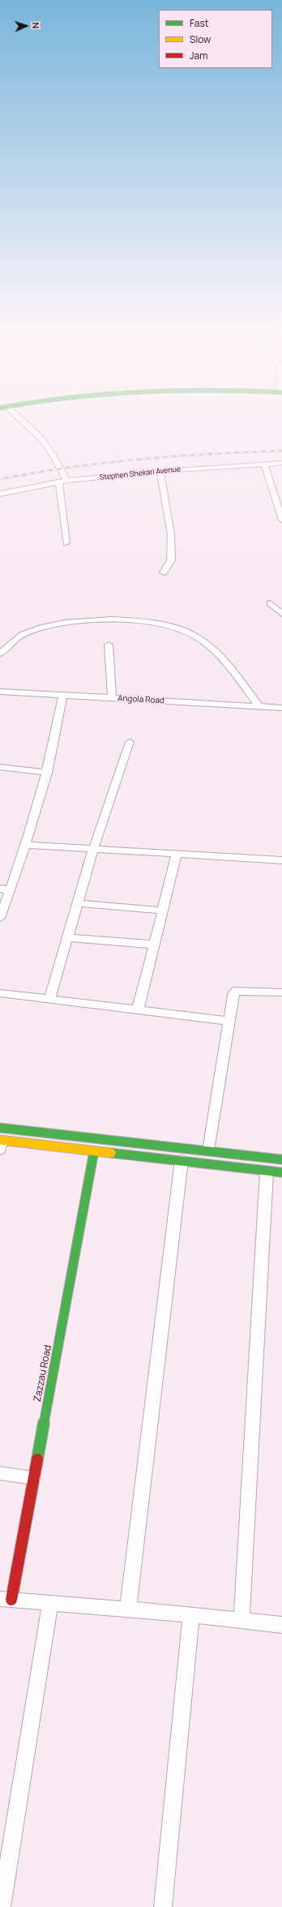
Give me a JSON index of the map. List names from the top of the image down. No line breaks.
{"streets":{"street":["Stephen Shekari Avenue","Angola Road","Zazzau Road"]},"legend":["Fast","Slow","Jam"],"north":"right"}
